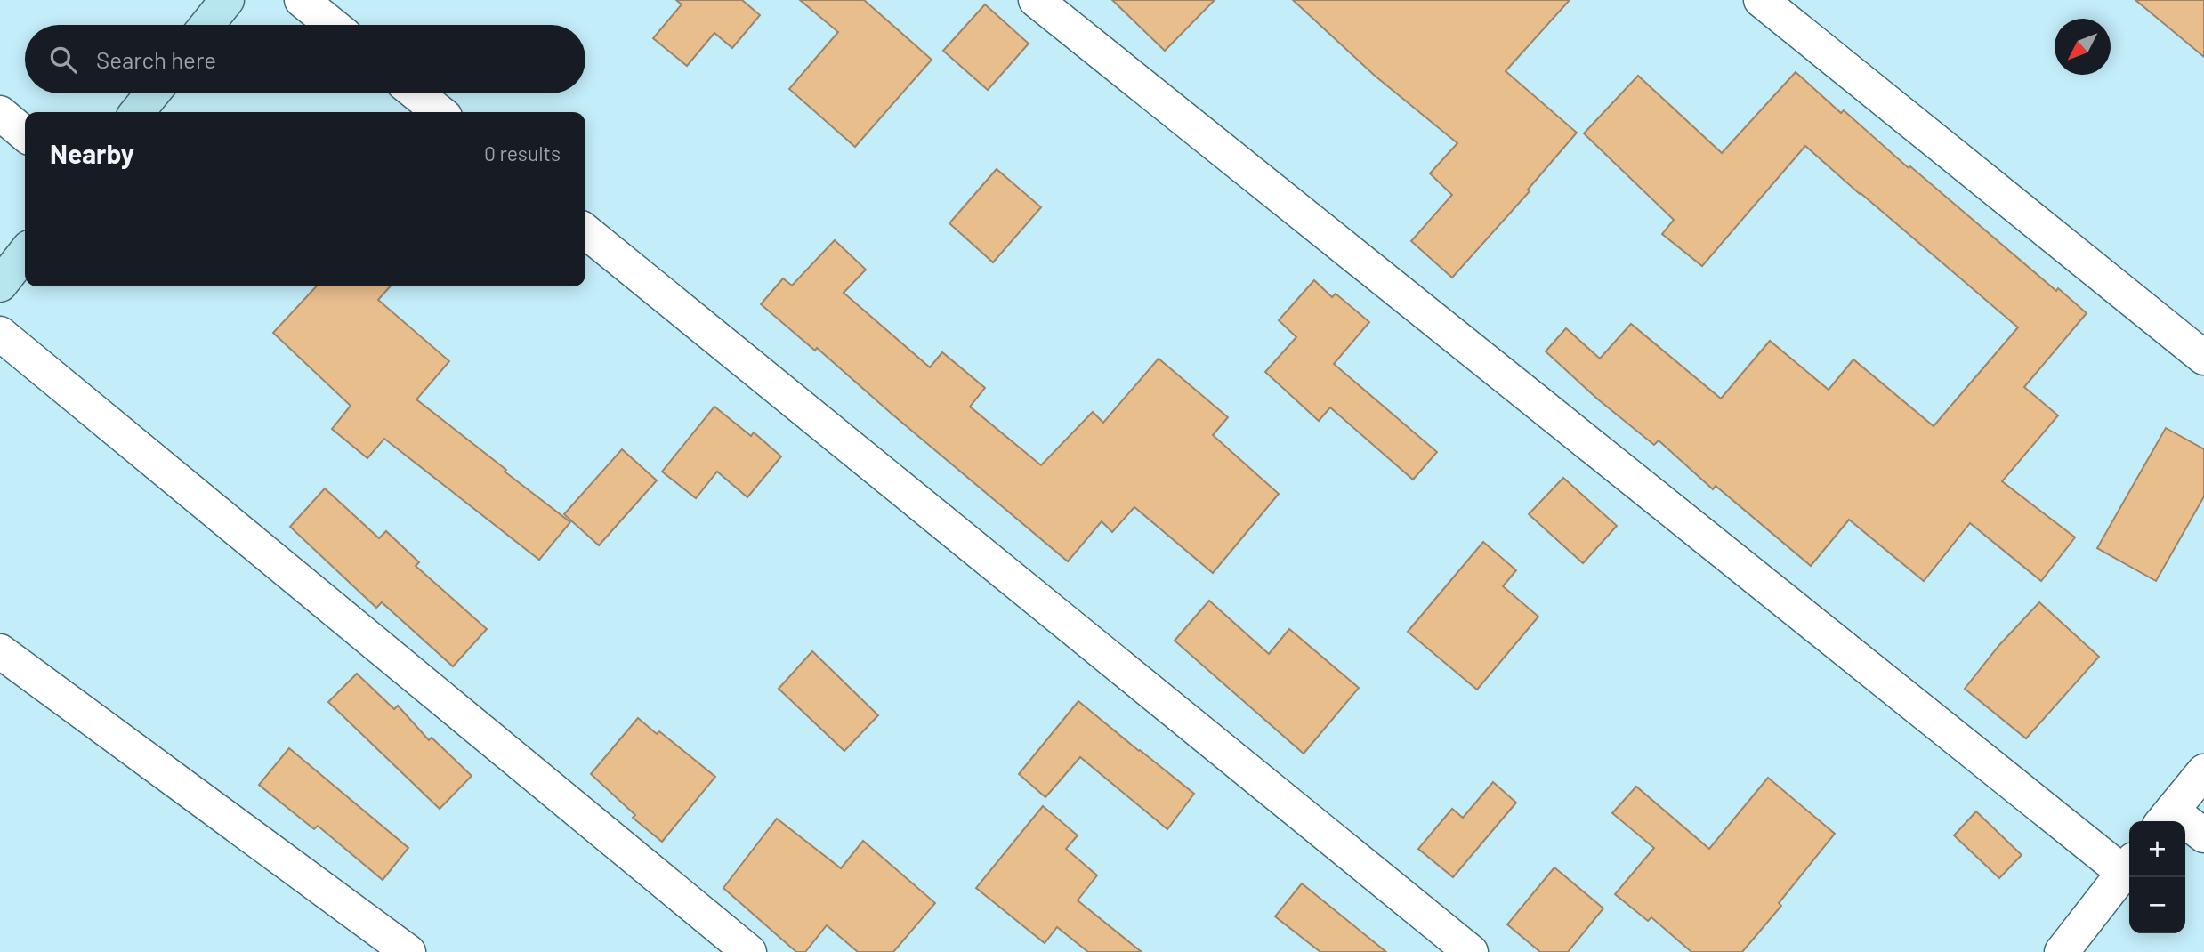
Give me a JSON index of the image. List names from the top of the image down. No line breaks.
{"north":"bottom left","page":{"search":"Search here","heading":["Nearby","0 results"],"map_buttons":["+","−"]}}
